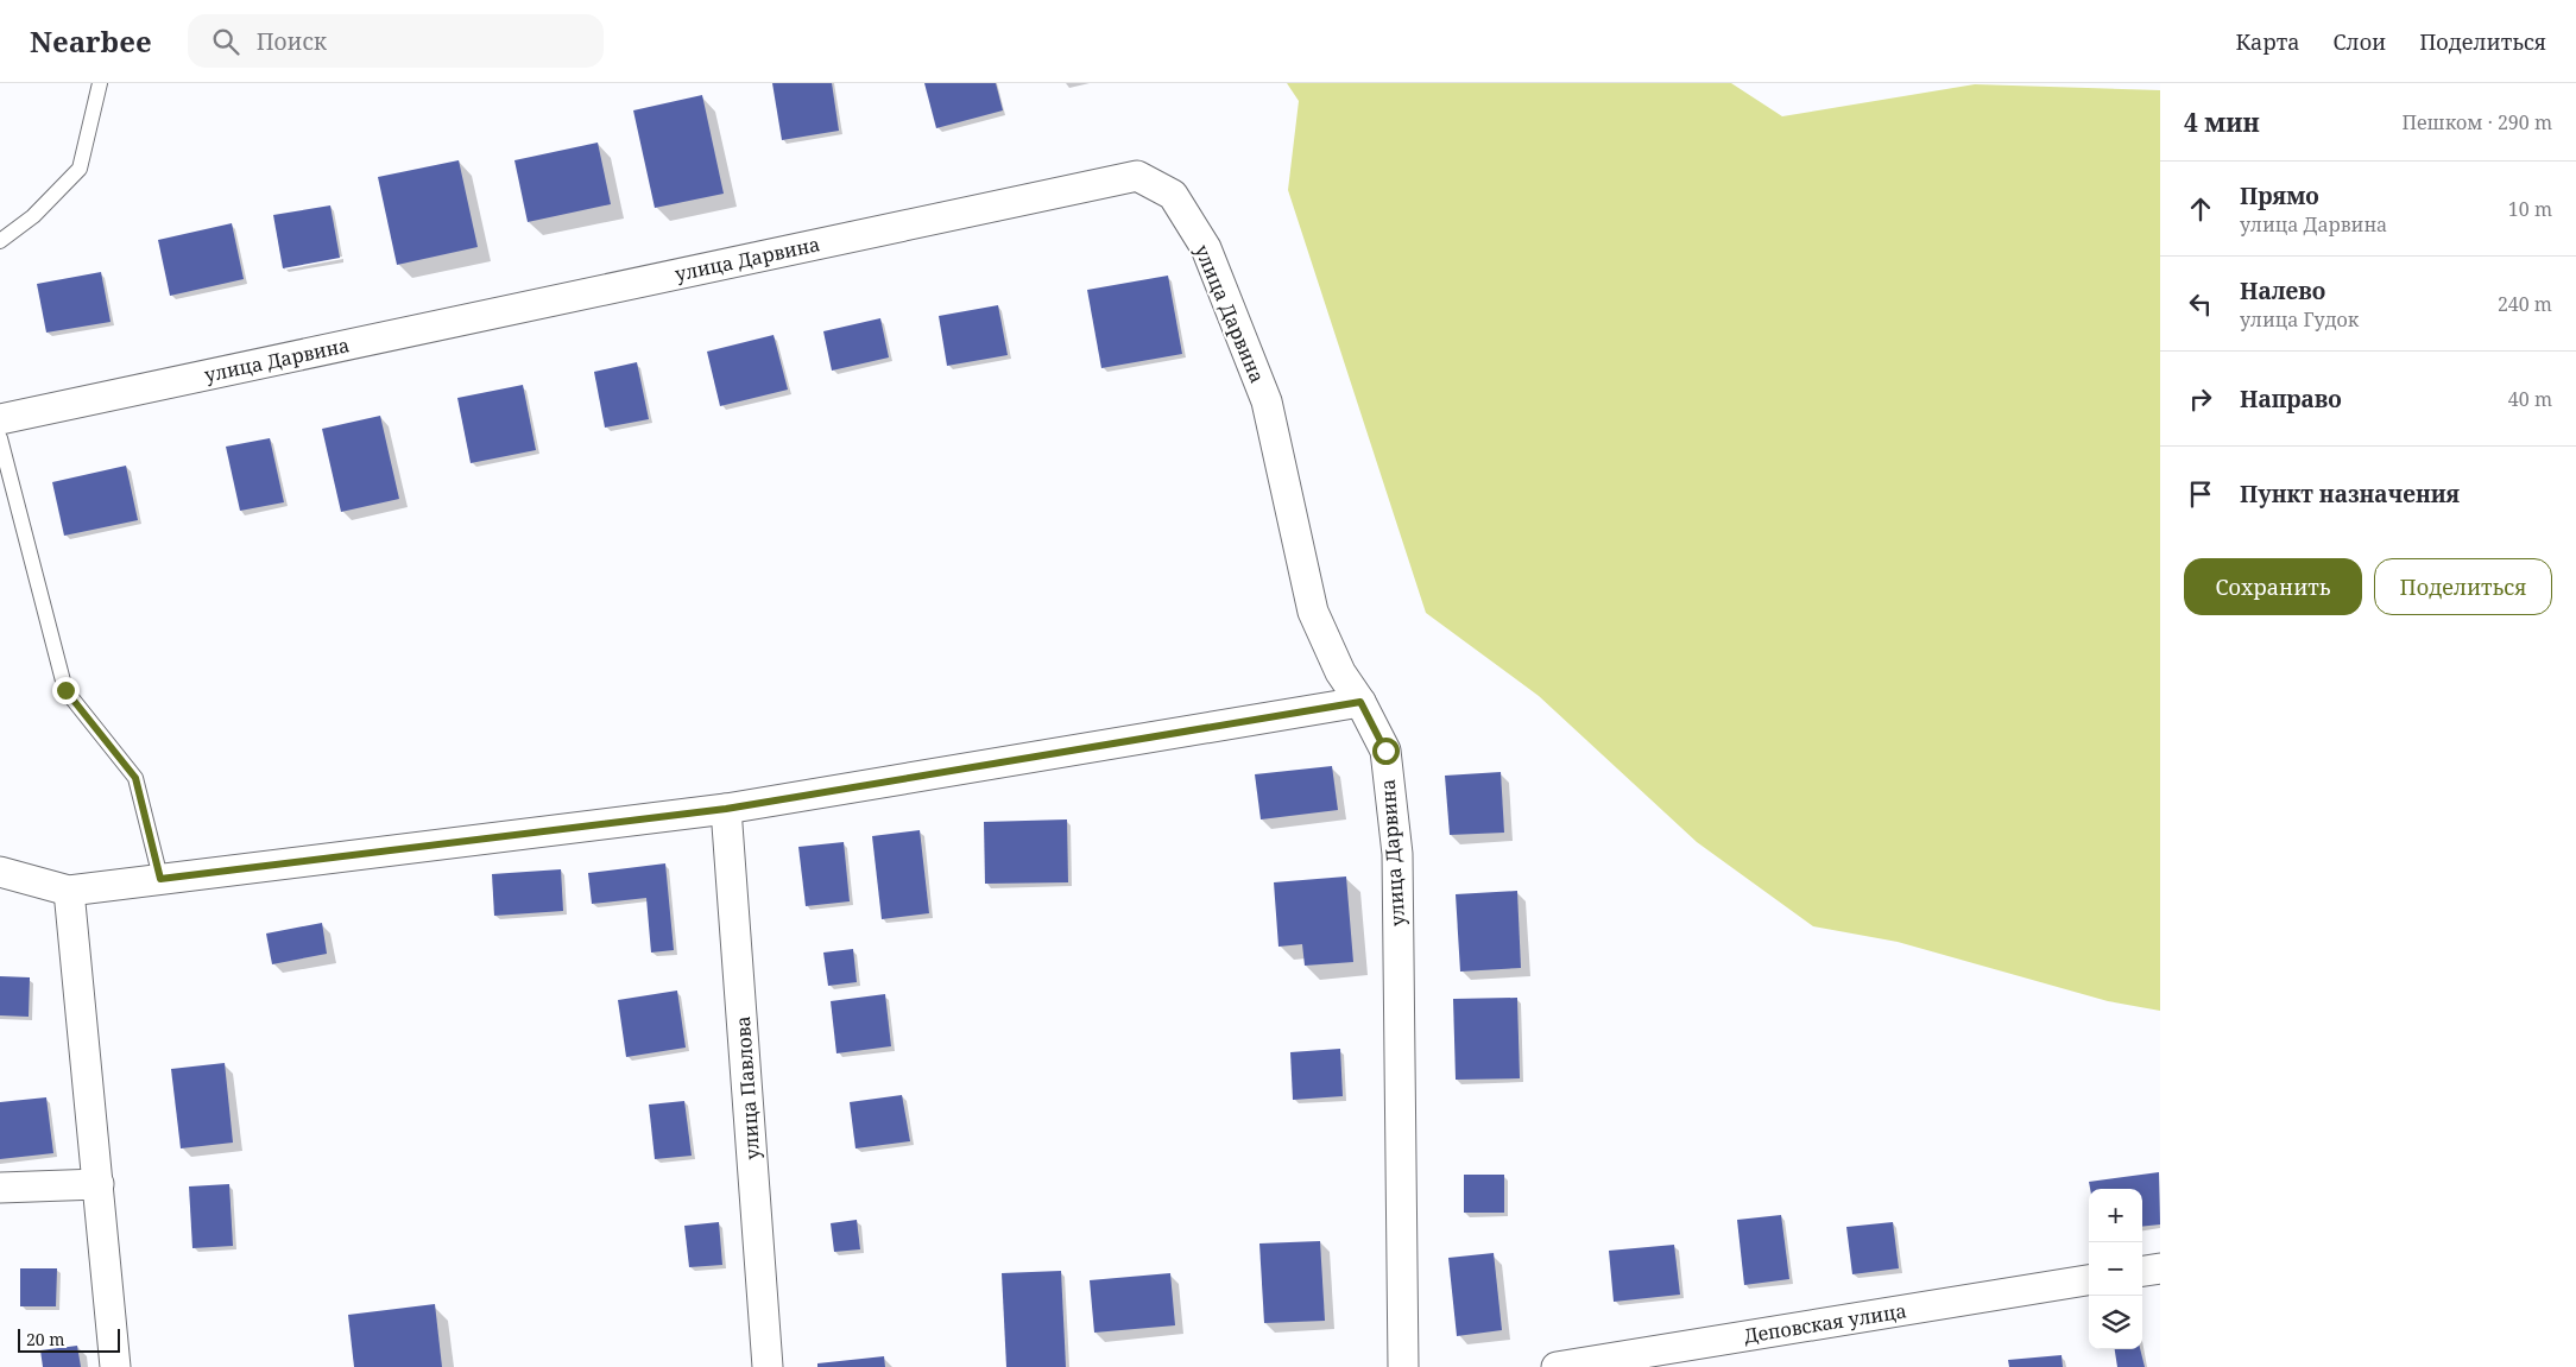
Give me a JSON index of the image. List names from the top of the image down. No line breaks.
{"streets":{"street":["улица Дарвина","улица Павлова","Деповская улица"]},"scale_bar":"20 m","page":{"header":"Nearbee","search":"Поиск","nav":["Карта","Слои","Поделиться"],"heading":["4 мин","Пешком · 290 m"],"list":[["Прямо","улица Дарвина","10 m"],["Налево","улица Гудок","240 m"],["Направо","40 m"],"Пункт назначения"],"buttons":["Сохранить","Поделиться"],"map_buttons":["+","−"],"scale":"20 m"}}
